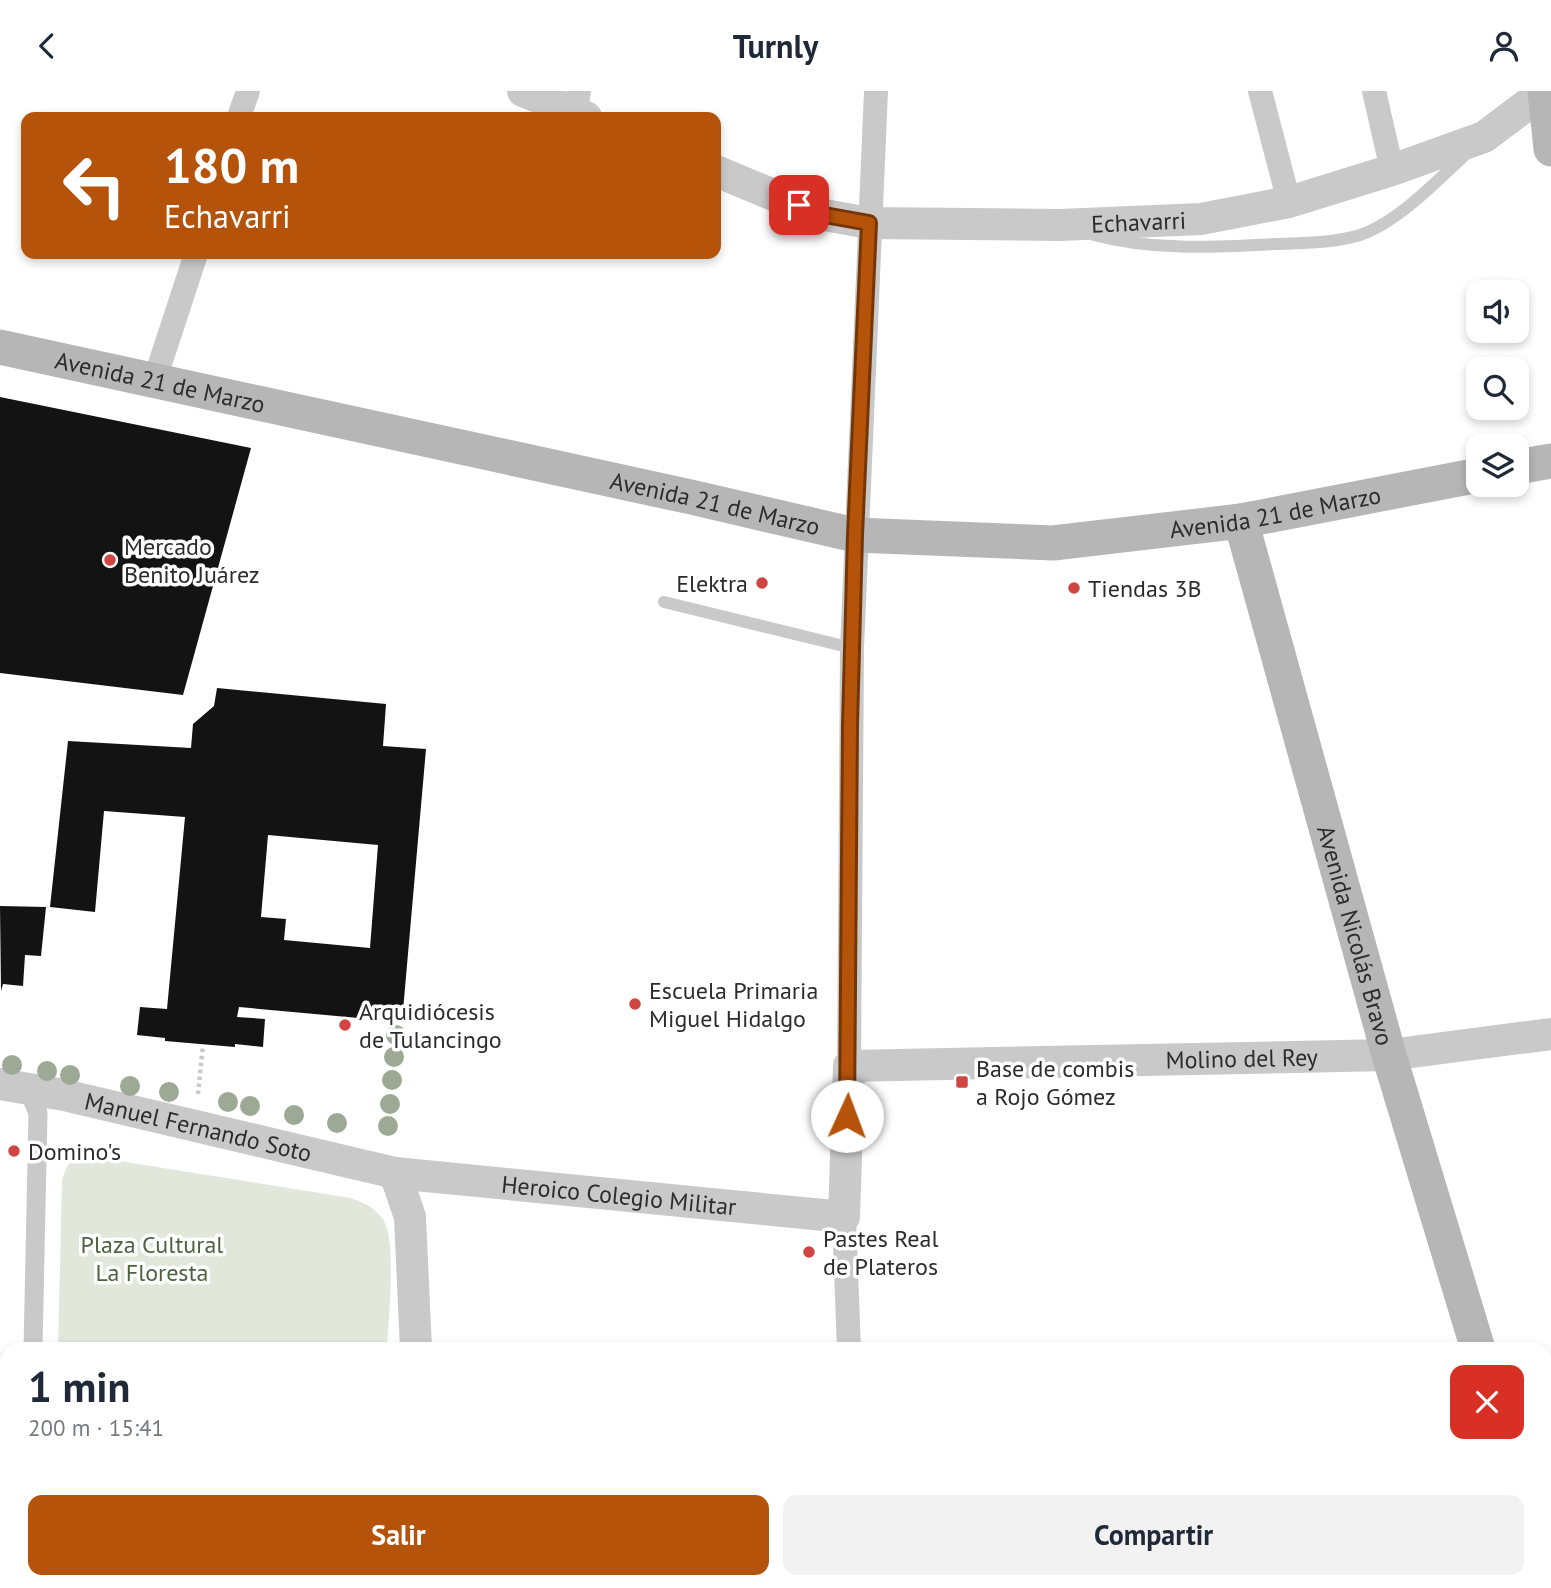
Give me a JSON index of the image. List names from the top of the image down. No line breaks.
{"streets":{"main road":["Avenida 21 de Marzo","Avenida Nicolás Bravo"],"street":["Echavarri","Molino del Rey","Manuel Fernando Soto","Heroico Colegio Militar"]},"crossings":[["Avenida 21 de Marzo","Avenida Nicolás Bravo"],["Avenida Nicolás Bravo","Molino del Rey"],["Manuel Fernando Soto","Heroico Colegio Militar"]],"parks":["Plaza Cultural La Floresta"],"places":{"other":["Mercado Benito Juárez","Elektra","Tiendas 3B","Escuela Primaria Miguel Hidalgo","Arquidiócesis de Tulancingo","Domino's","Pastes Real de Plateros"],"transit":["Base de combis a Rojo Gómez"]},"page":{"header":"Turnly","turn":["180 m","Echavarri"],"heading":["1 min","200 m · 15:41"],"buttons":["Salir","Compartir"]}}
